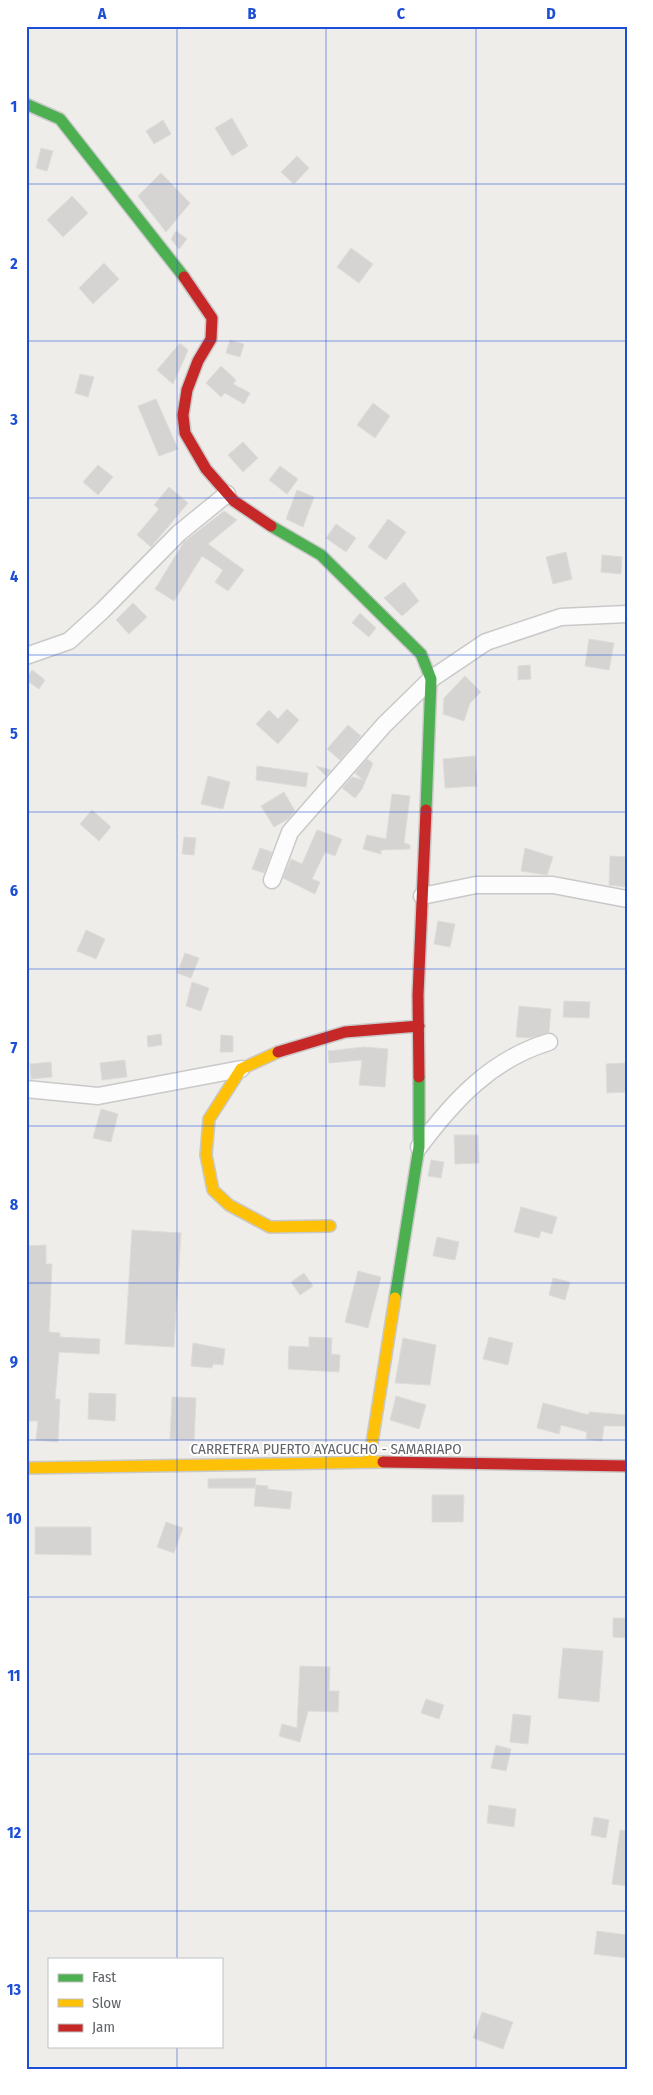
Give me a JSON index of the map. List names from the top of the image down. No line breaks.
{"streets":{"street":["CARRETERA PUERTO AYACUCHO - SAMARIAPO"]},"legend":["Fast","Slow","Jam"],"grid":{"columns":["A","B","C","D"],"rows":["1","2","3","4","5","6","7","8","9","10","11","12","13"]}}
